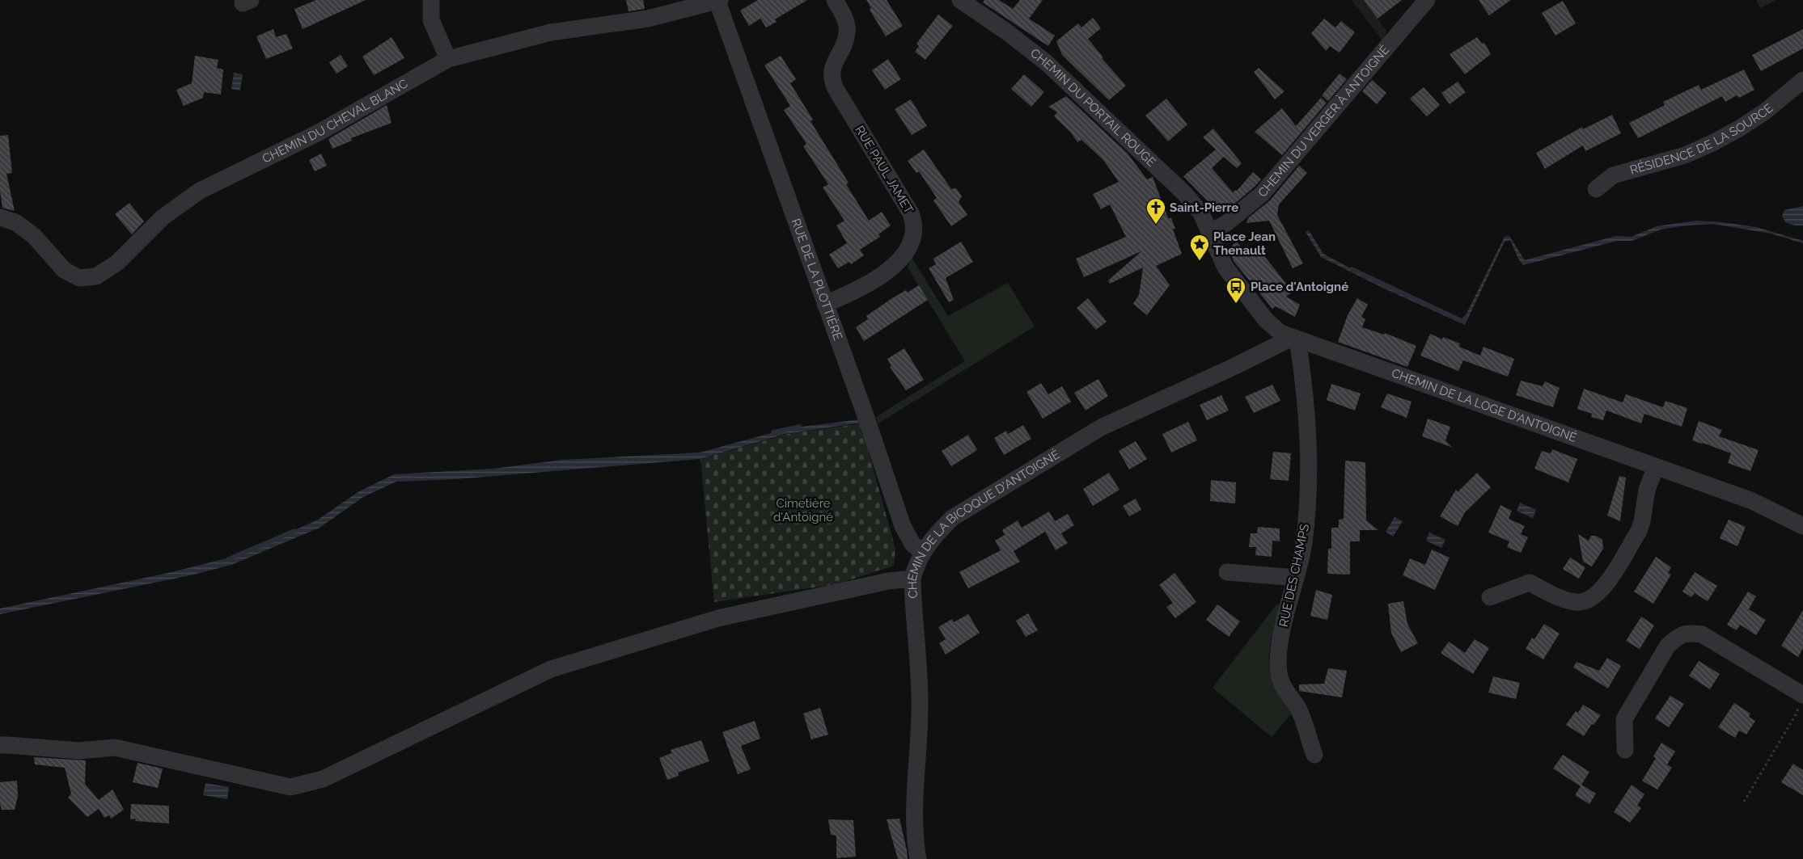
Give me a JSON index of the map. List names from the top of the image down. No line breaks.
{"streets":{"street":["CHEMIN DU PORTAIL ROUGE","CHEMIN DU CHEVAL BLANC","CHEMIN DU VERGER À ANTOIGNÉ","RÉSIDENCE DE LA SOURCE","RUE PAUL JAMET","RUE DE LA PLOTTIÈRE","CHEMIN DE LA LOGE D'ANTOIGNÉ","CHEMIN DE LA BICOQUE D'ANTOIGNÉ","RUE DES CHAMPS"]},"crossings":[["CHEMIN DU PORTAIL ROUGE","CHEMIN DU VERGER À ANTOIGNÉ"],["CHEMIN DU PORTAIL ROUGE","CHEMIN DE LA LOGE D'ANTOIGNÉ"],["CHEMIN DU CHEVAL BLANC","RUE DE LA PLOTTIÈRE"],["CHEMIN DU VERGER À ANTOIGNÉ","CHEMIN DE LA LOGE D'ANTOIGNÉ"],["RUE PAUL JAMET","RUE DE LA PLOTTIÈRE"],["RUE DE LA PLOTTIÈRE","CHEMIN DE LA BICOQUE D'ANTOIGNÉ"],["CHEMIN DE LA LOGE D'ANTOIGNÉ","CHEMIN DE LA BICOQUE D'ANTOIGNÉ"],["CHEMIN DE LA LOGE D'ANTOIGNÉ","RUE DES CHAMPS"],["CHEMIN DE LA BICOQUE D'ANTOIGNÉ","RUE DES CHAMPS"]],"parks":["Cimetière d'Antoigné"],"places":{"church":["Saint-Pierre"],"place":["Place Jean Thenault"],"bus stop":["Place d'Antoigné"]}}
